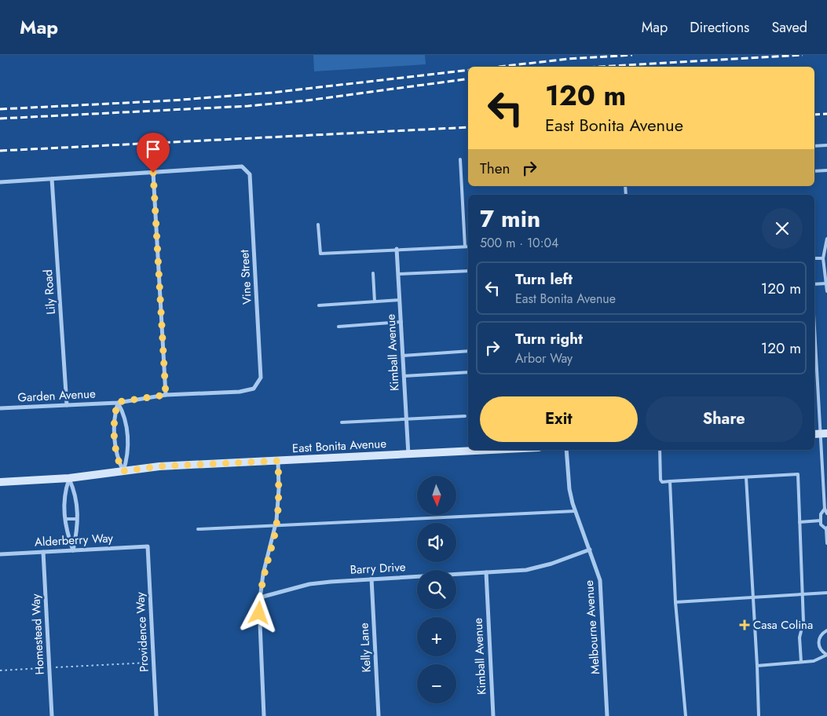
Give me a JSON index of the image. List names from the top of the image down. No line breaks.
{"streets":{"main road":["East Bonita Avenue"],"street":["Vine Street","Lily Road","Kimball Avenue","Garden Avenue","Alderberry Way","Barry Drive","Melbourne Avenue","Providence Way","Homestead Way","Kelly Lane"]},"crossings":[["Vine Street","Garden Avenue"],["Lily Road","Garden Avenue"],["Kimball Avenue","East Bonita Avenue"],["Kimball Avenue","Barry Drive"],["Alderberry Way","Providence Way"],["Alderberry Way","Homestead Way"],["Barry Drive","Melbourne Avenue"],["Barry Drive","Kelly Lane"]],"places":{"health":["Casa Colina"]},"north":"bottom","page":{"header":"Map","nav":["Map","Directions","Saved"],"turn":["120 m","East Bonita Avenue"],"then":"Then","heading":["7 min","500 m · 10:04"],"list":[{"name":"Turn left","note":"East Bonita Avenue","value":"120 m"},{"name":"Turn right","note":"Arbor Way","value":"120 m"}],"buttons":["Exit","Share"],"map_buttons":["+","−"]}}
